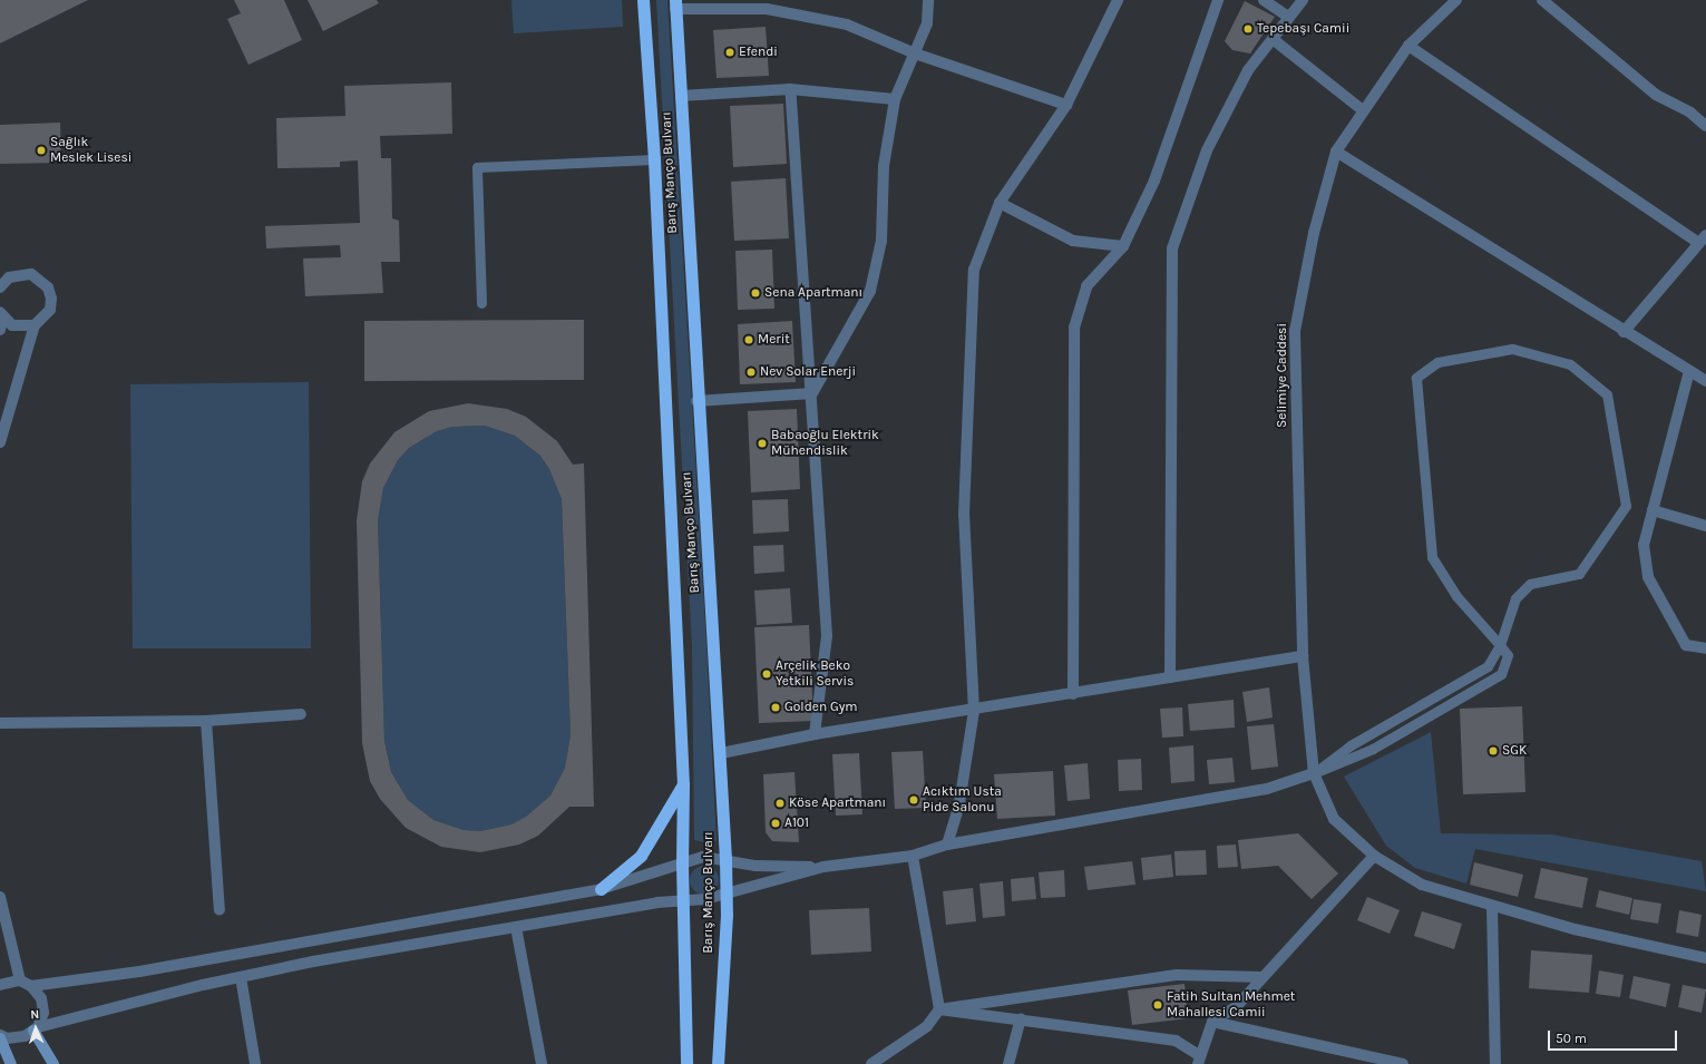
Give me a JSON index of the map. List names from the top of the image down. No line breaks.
{"streets":{"highway":["Barış Manço Bulvarı"],"street":["Selimiye Caddesi"]},"places":["Tepebaşı Camii","Efendi","Sağlık Meslek Lisesi","Sena Apartmanı","Merit","Nev Solar Enerji","Babaoğlu Elektrik Mühendislik","Arçelik Beko Yetkili Servis","Golden Gym","SGK","Acıktım Usta Pide Salonu","Köse Apartmanı","A101","Fatih Sultan Mehmet Mahallesi Camii"],"scale_bar":"50 m","north":"top"}
